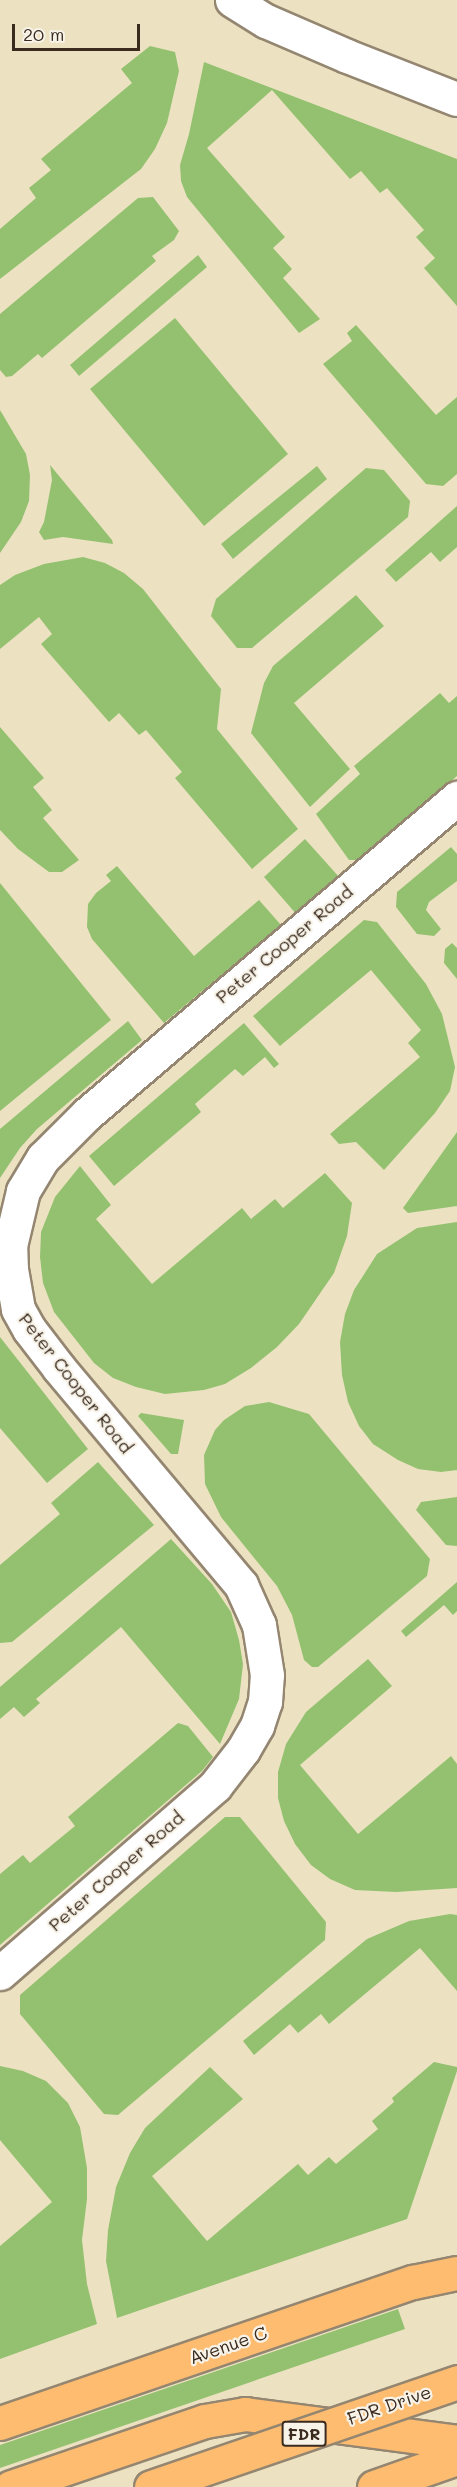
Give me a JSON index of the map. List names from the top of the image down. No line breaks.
{"streets":{"main road":["Avenue C","FDR Drive","FDR"],"street":["Peter Cooper Road"]},"scale_bar":"20 m"}
